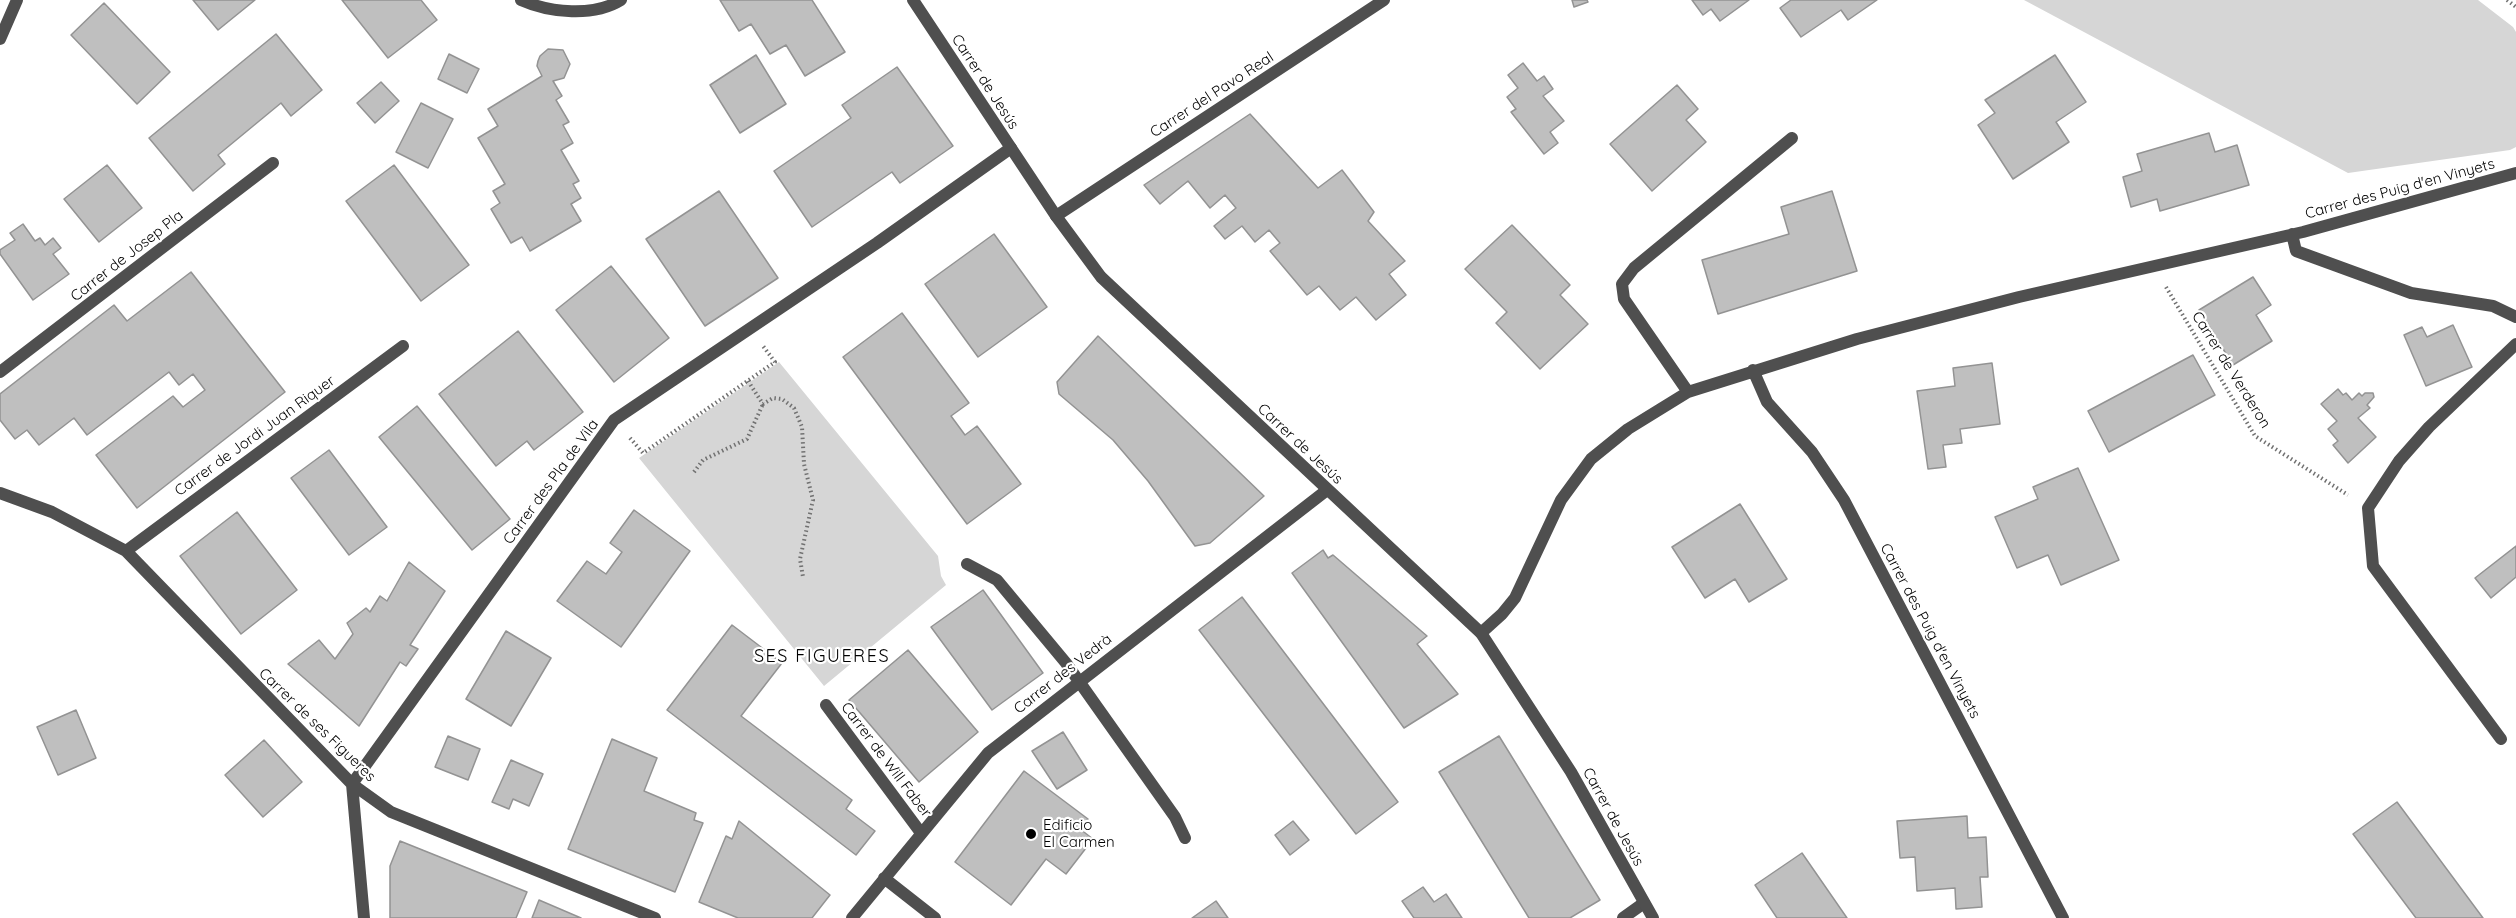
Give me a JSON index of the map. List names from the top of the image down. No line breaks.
{"streets":{"street":["Carrer de Jesús","Carrer del Pavo Real","Carrer des Puig d'en Vinyets","Carrer de Josep Pla","Carrer de Jordi Juan Riquer","Carrer des Pla de Vila","Carrer des Vedrà","Carrer de ses Figueres","Carrer de Will Faber"],"path":["Carrer de Verderon"]},"crossings":[["Carrer de Jesús","Carrer del Pavo Real"],["Carrer de Jesús","Carrer des Puig d'en Vinyets"],["Carrer de Jesús","Carrer des Pla de Vila"],["Carrer de Jesús","Carrer des Vedrà"],["Carrer des Puig d'en Vinyets","Carrer de Verderon"],["Carrer de Jordi Juan Riquer","Carrer de ses Figueres"],["Carrer des Pla de Vila","Carrer de ses Figueres"],["Carrer des Vedrà","Carrer de Will Faber"]],"districts":["SES FIGUERES"],"places":["Edificio El Carmen"]}
